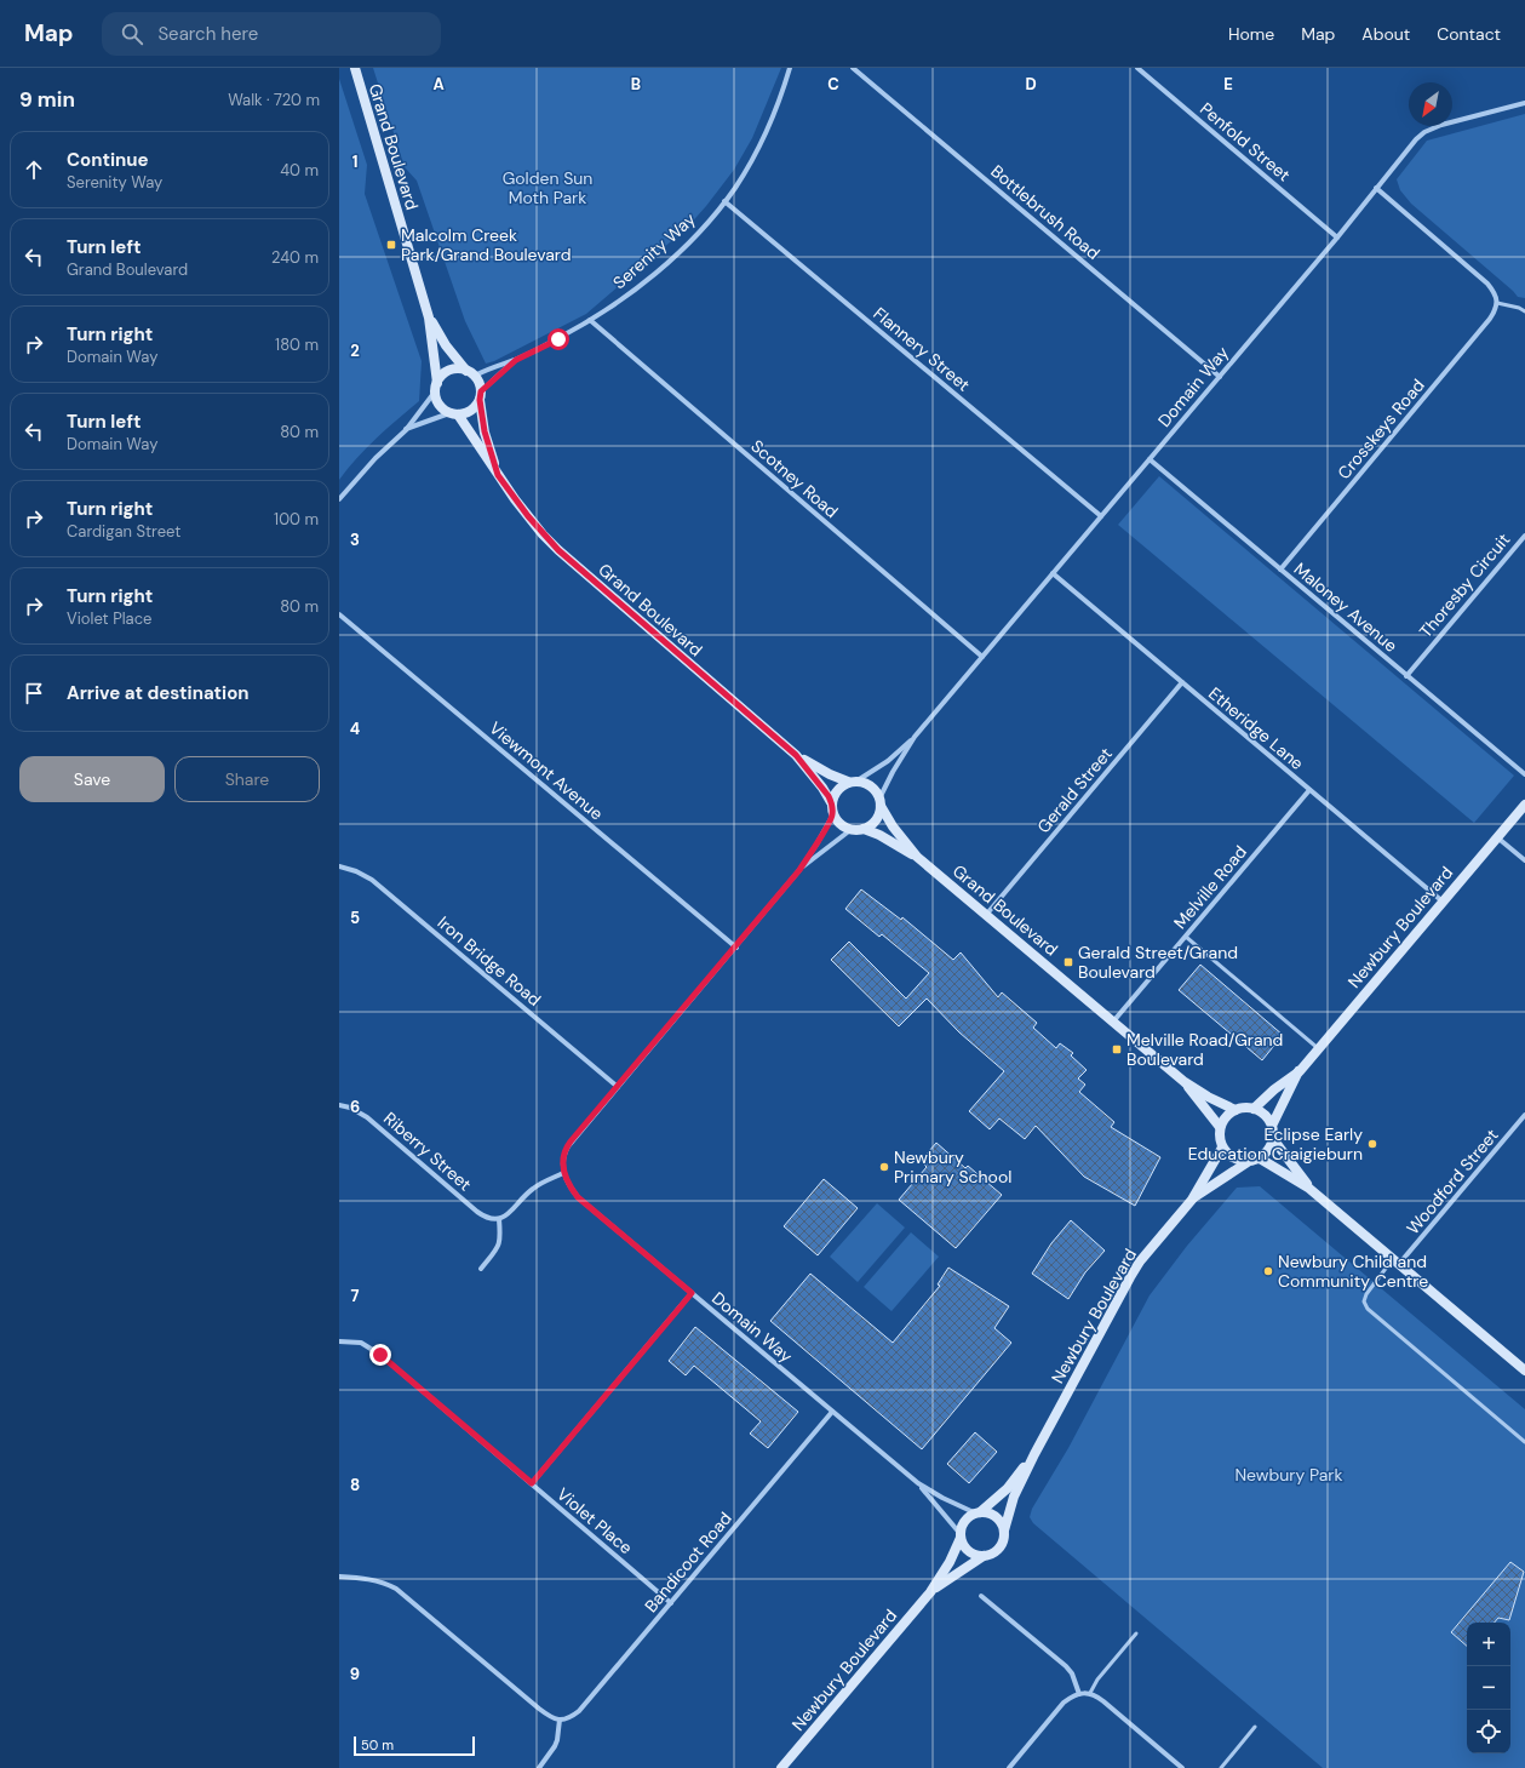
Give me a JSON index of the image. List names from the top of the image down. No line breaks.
{"streets":{"street":["Penfold Street","Grand Boulevard","Bottlebrush Road","Serenity Way","Flannery Street","Domain Way","Crosskeys Road","Scotney Road","Thoresby Circuit","Maloney Avenue","Etheridge Lane","Viewmont Avenue","Gerald Street","Melville Road","Newbury Boulevard","Iron Bridge Road","Riberry Street","Woodford Street","Violet Place","Bandicoot Road"]},"crossings":[["Penfold Street","Domain Way"],["Grand Boulevard","Serenity Way"],["Grand Boulevard","Domain Way"],["Grand Boulevard","Gerald Street"],["Grand Boulevard","Melville Road"],["Grand Boulevard","Newbury Boulevard"],["Bottlebrush Road","Domain Way"],["Serenity Way","Flannery Street"],["Serenity Way","Scotney Road"],["Flannery Street","Domain Way"],["Domain Way","Scotney Road"],["Domain Way","Maloney Avenue"],["Domain Way","Etheridge Lane"],["Domain Way","Viewmont Avenue"],["Domain Way","Newbury Boulevard"],["Domain Way","Iron Bridge Road"],["Domain Way","Bandicoot Road"],["Crosskeys Road","Maloney Avenue"],["Thoresby Circuit","Maloney Avenue"],["Etheridge Lane","Gerald Street"],["Etheridge Lane","Melville Road"],["Etheridge Lane","Newbury Boulevard"],["Violet Place","Bandicoot Road"]],"parks":["Golden Sun Moth Park","Newbury Park"],"places":{"transit":["Malcolm Creek Park/Grand Boulevard","Gerald Street/Grand Boulevard","Melville Road/Grand Boulevard"],"other":["Eclipse Early Education Craigieburn","Newbury Primary School","Newbury Child and Community Centre"]},"scale_bar":"50 m","north":"bottom left","page":{"header":"Map","search":"Search here","nav":["Home","Map","About","Contact"],"heading":["9 min","Walk · 720 m"],"list":[["Continue","Serenity Way","40 m"],["Turn left","Grand Boulevard","240 m"],["Turn right","Domain Way","180 m"],["Turn left","Domain Way","80 m"],["Turn right","Cardigan Street","100 m"],["Turn right","Violet Place","80 m"],"Arrive at destination"],"buttons":["Save","Share"],"map_buttons":["+","−"],"scale":"50 m"},"grid":{"columns":["A","B","C","D","E"],"rows":["1","2","3","4","5","6","7","8","9"]}}
